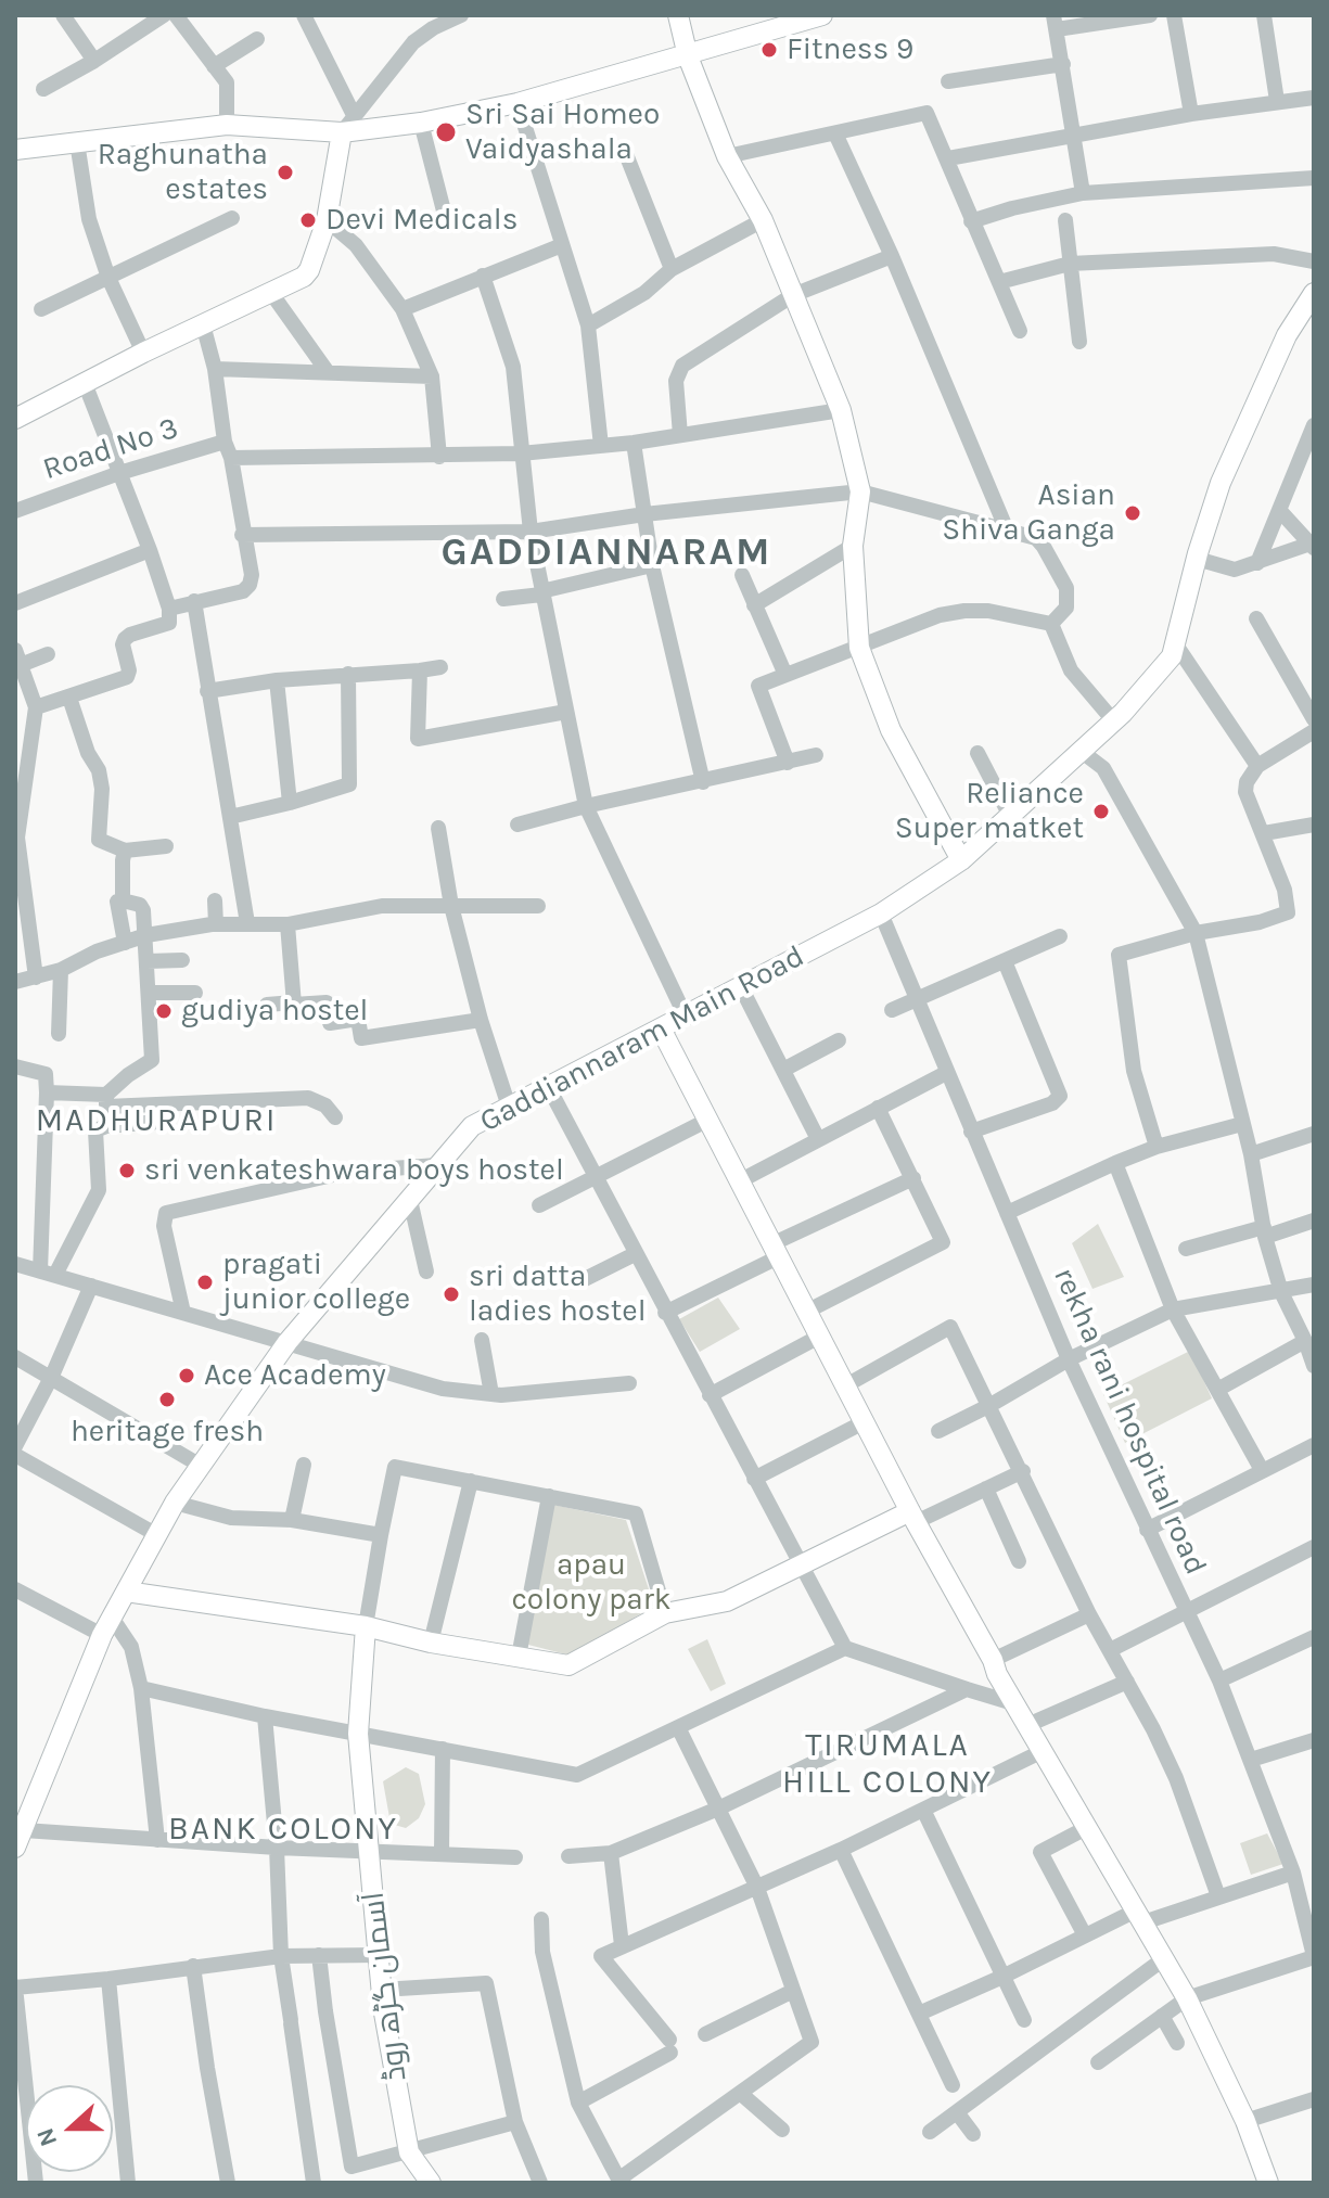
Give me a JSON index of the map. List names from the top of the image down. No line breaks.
{"streets":{"street":["Road No 3","Gaddiannaram Main Road","rekha rani hospital road","آسمان گڑھ روڈ"]},"crossings":[["Gaddiannaram Main Road","rekha rani hospital road"]],"districts":["GADDIANNARAM","MADHURAPURI","TIRUMALA HILL COLONY","BANK COLONY"],"parks":["apau colony park"],"places":["Fitness 9","Sri Sai Homeo Vaidyashala","Raghunatha estates","Devi Medicals","Asian Shiva Ganga","Reliance Super matket","gudiya hostel","sri venkateshwara boys hostel","pragati junior college","sri datta ladies hostel","Ace Academy","heritage fresh"],"north":"left"}
